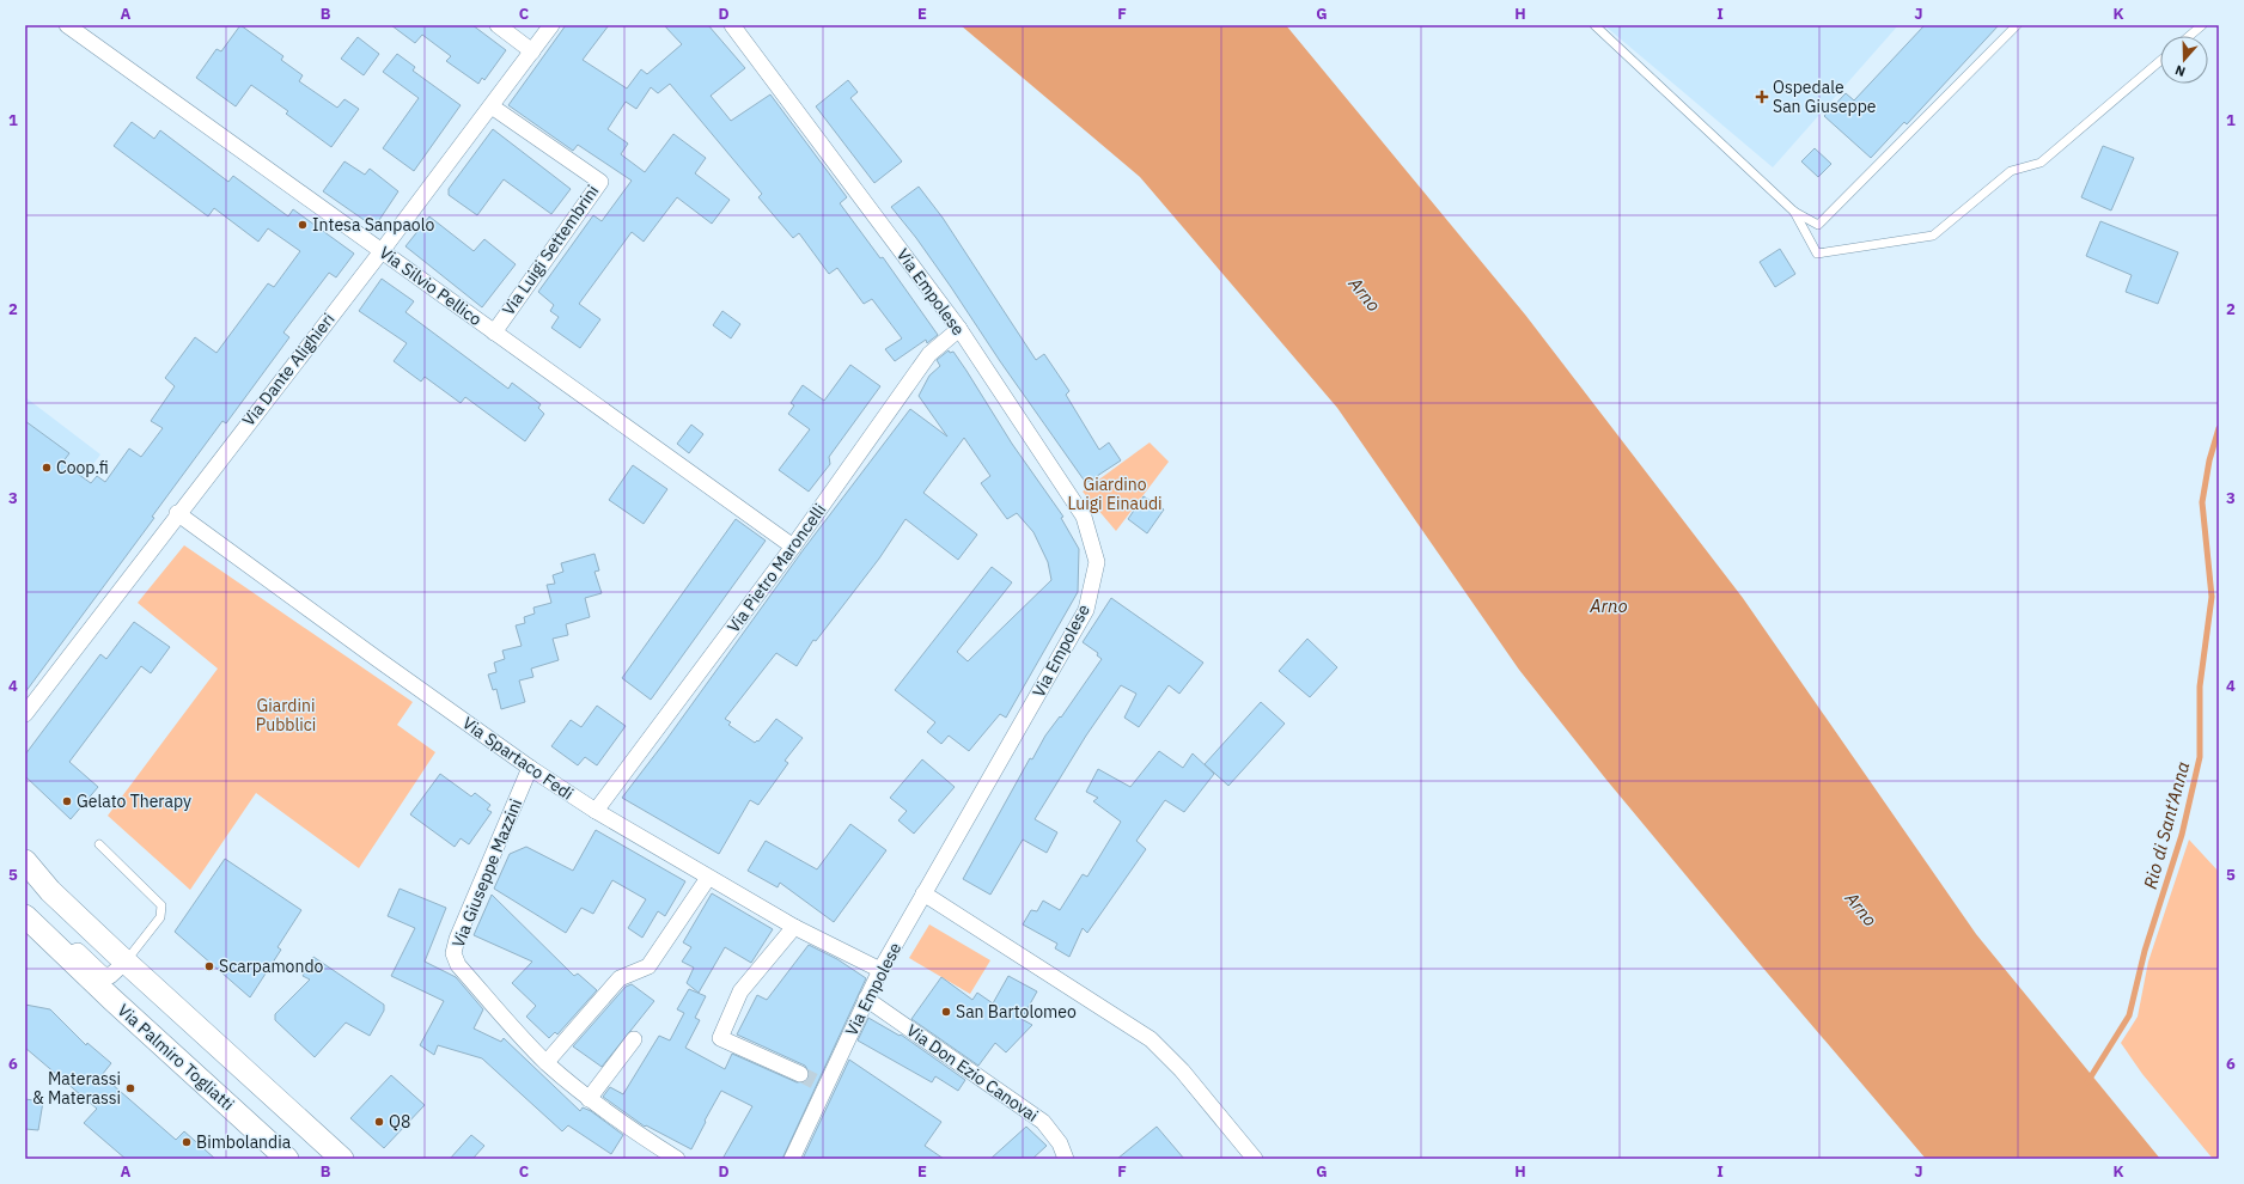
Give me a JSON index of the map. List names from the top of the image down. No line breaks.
{"streets":{"main road":["Via Palmiro Togliatti"],"street":["Via Luigi Settembrini","Via Silvio Pellico","Via Empolese","Via Dante Alighieri","Via Pietro Maroncelli","Via Spartaco Fedi","Via Giuseppe Mazzini","Via Don Ezio Canovai"]},"crossings":[["Via Luigi Settembrini","Via Silvio Pellico"],["Via Luigi Settembrini","Via Dante Alighieri"],["Via Silvio Pellico","Via Dante Alighieri"],["Via Silvio Pellico","Via Pietro Maroncelli"],["Via Empolese","Via Pietro Maroncelli"],["Via Empolese","Via Spartaco Fedi"],["Via Empolese","Via Don Ezio Canovai"],["Via Dante Alighieri","Via Spartaco Fedi"],["Via Pietro Maroncelli","Via Spartaco Fedi"],["Via Spartaco Fedi","Via Giuseppe Mazzini"]],"water":["Arno","Rio di Sant'Anna"],"parks":["Giardino Luigi Einaudi","Giardini Pubblici"],"places":{"health":["Ospedale San Giuseppe"],"other":["Intesa Sanpaolo","Coop.fi","Gelato Therapy","Scarpamondo","San Bartolomeo","Materassi & Materassi","Q8","Bimbolandia"]},"north":"bottom","grid":{"columns":["A","B","C","D","E","F","G","H","I","J","K"],"rows":["1","2","3","4","5","6"]}}
